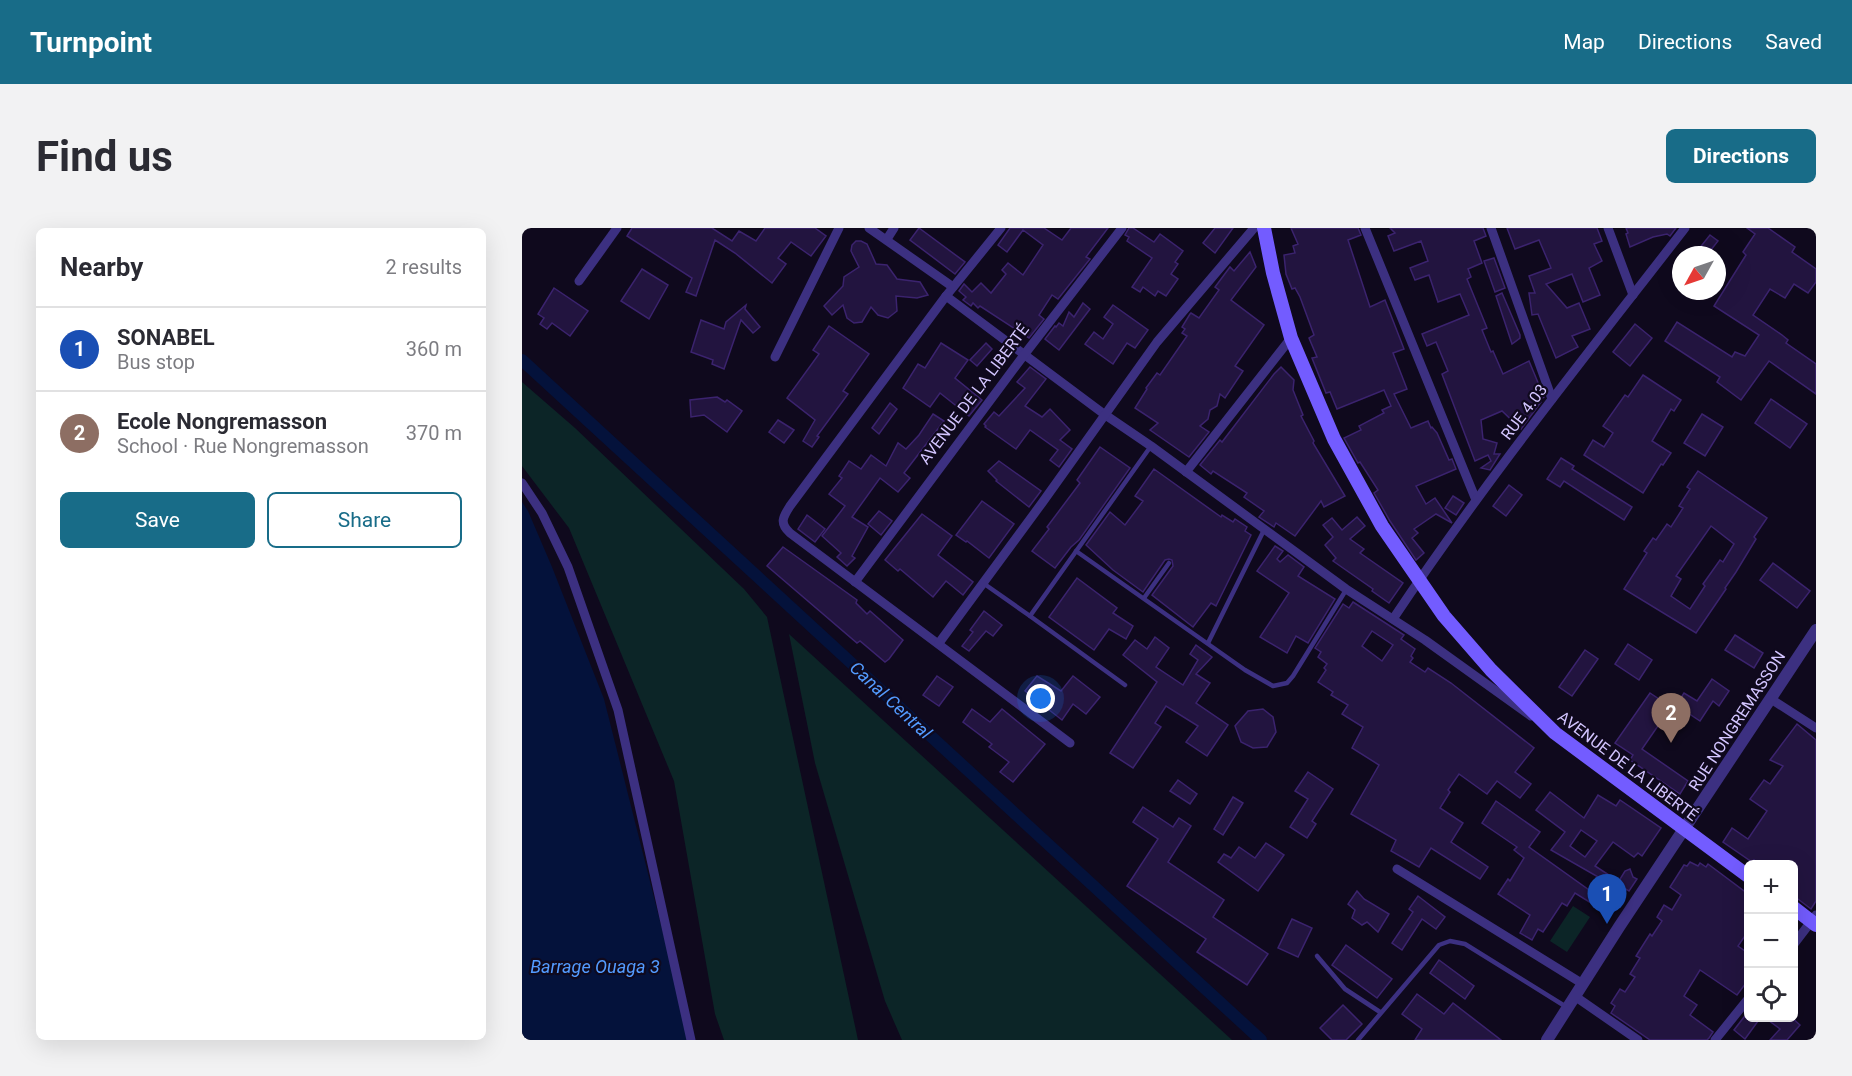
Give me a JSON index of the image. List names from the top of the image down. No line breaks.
{"streets":{"main road":["AVENUE DE LA LIBERTÉ"],"street":["RUE 4.03","RUE NONGREMASSON"]},"crossings":[["AVENUE DE LA LIBERTÉ","RUE 4.03"],["AVENUE DE LA LIBERTÉ","RUE NONGREMASSON"]],"water":["Canal Central","Barrage Ouaga 3"],"north":"bottom left","page":{"header":"Turnpoint","nav":["Map","Directions","Saved"],"buttons":["Directions",["Save","Share"]],"title":"Find us","heading":["Nearby","2 results"],"list":[{"mark":"1","name":"SONABEL","note":"Bus stop","value":"360 m"},{"mark":"2","name":"Ecole Nongremasson","note":"School · Rue Nongremasson","value":"370 m"}],"pins":["2","1"],"map_buttons":["+","−"]}}
